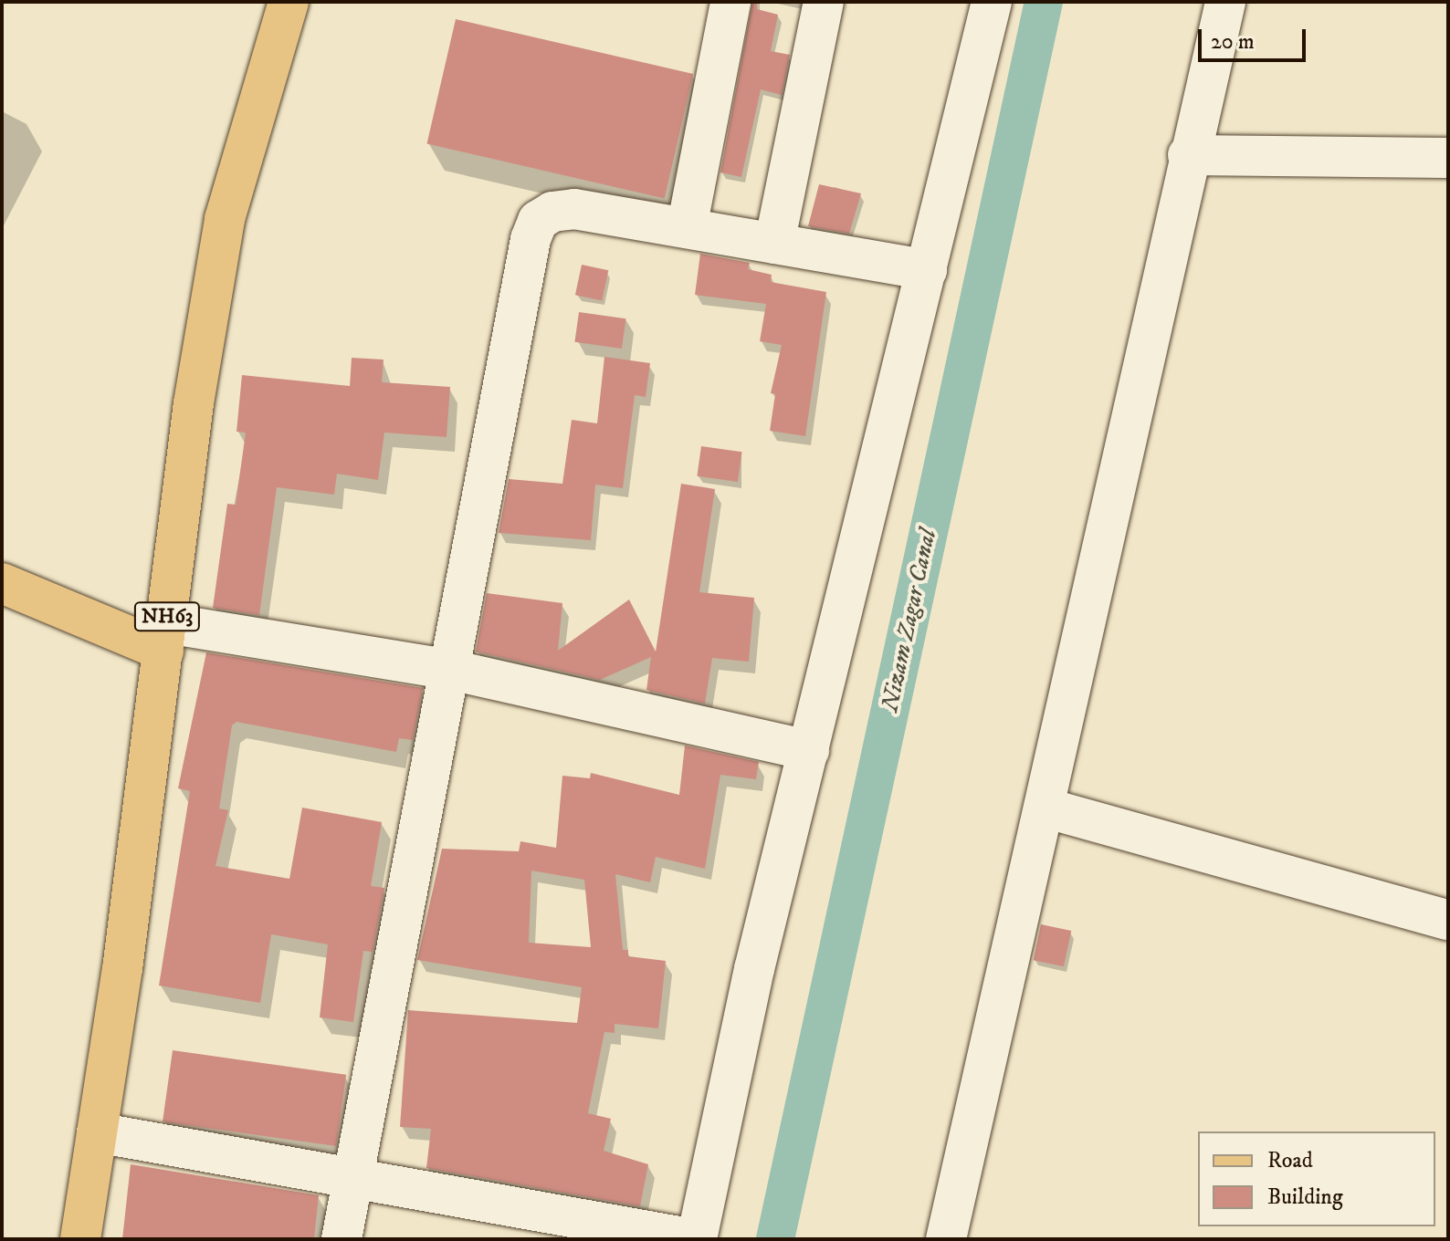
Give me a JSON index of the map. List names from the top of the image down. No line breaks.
{"streets":{"main road":["NH63"]},"water":["Nizam Zagar Canal"],"legend":["Road","Building"],"scale_bar":"20 m"}
